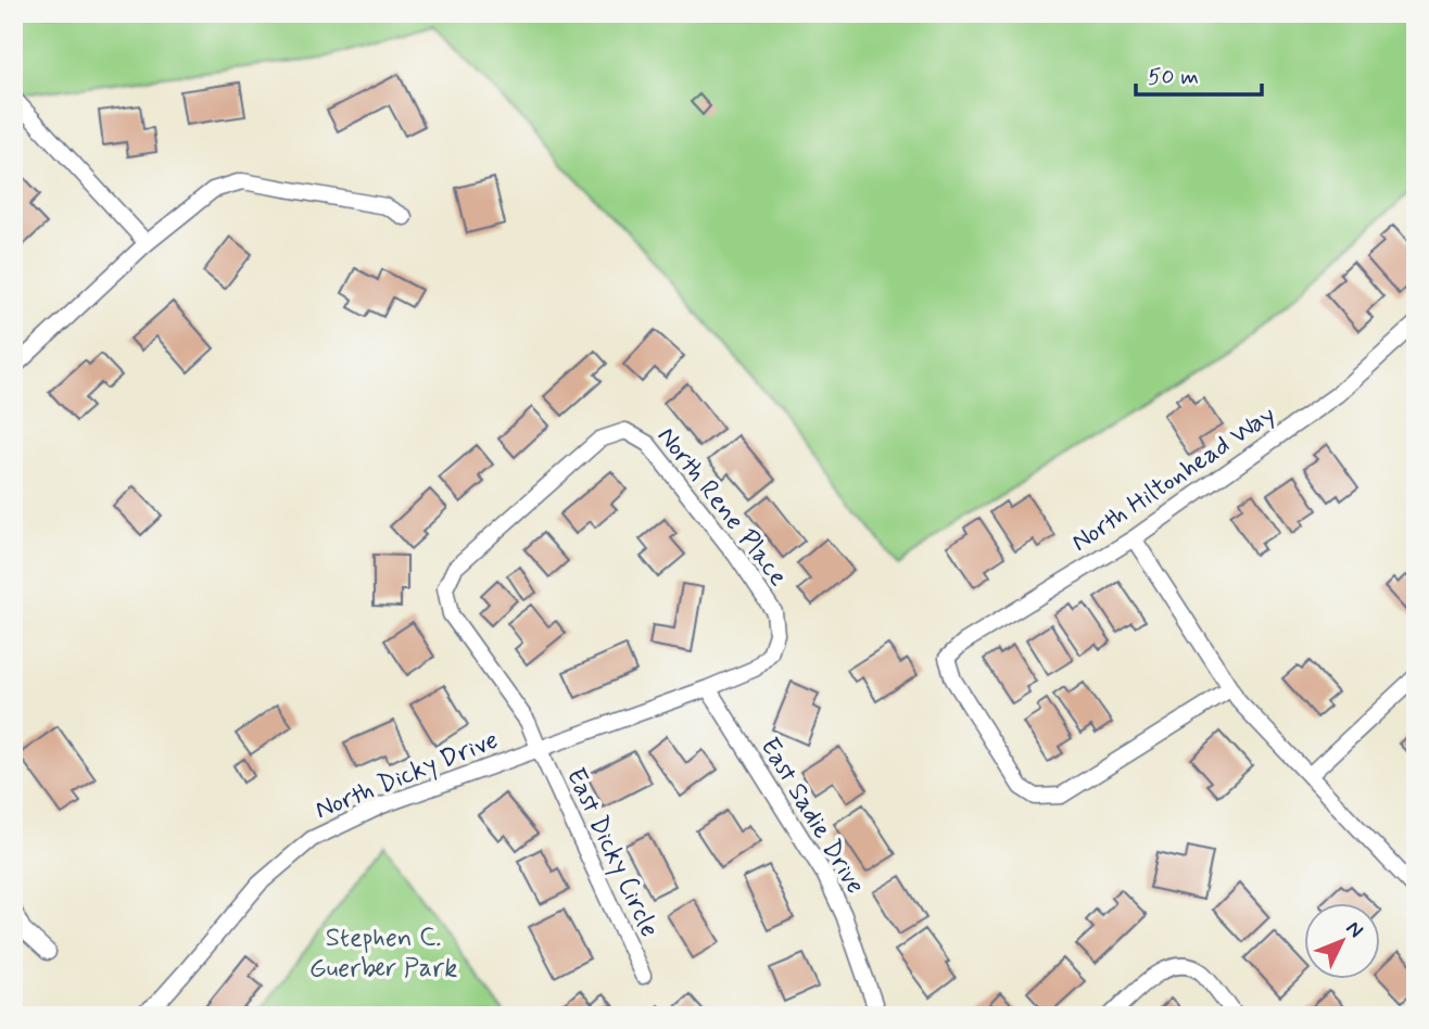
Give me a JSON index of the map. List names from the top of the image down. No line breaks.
{"streets":{"street":["North Hiltonhead Way","North Rene Place","North Dicky Drive","East Sadie Drive","East Dicky Circle"]},"crossings":[["North Rene Place","North Dicky Drive"],["North Rene Place","East Sadie Drive"],["North Rene Place","East Dicky Circle"],["North Dicky Drive","East Sadie Drive"],["North Dicky Drive","East Dicky Circle"]],"parks":["Stephen C. Guerber Park"],"scale_bar":"50 m","north":"top right"}
